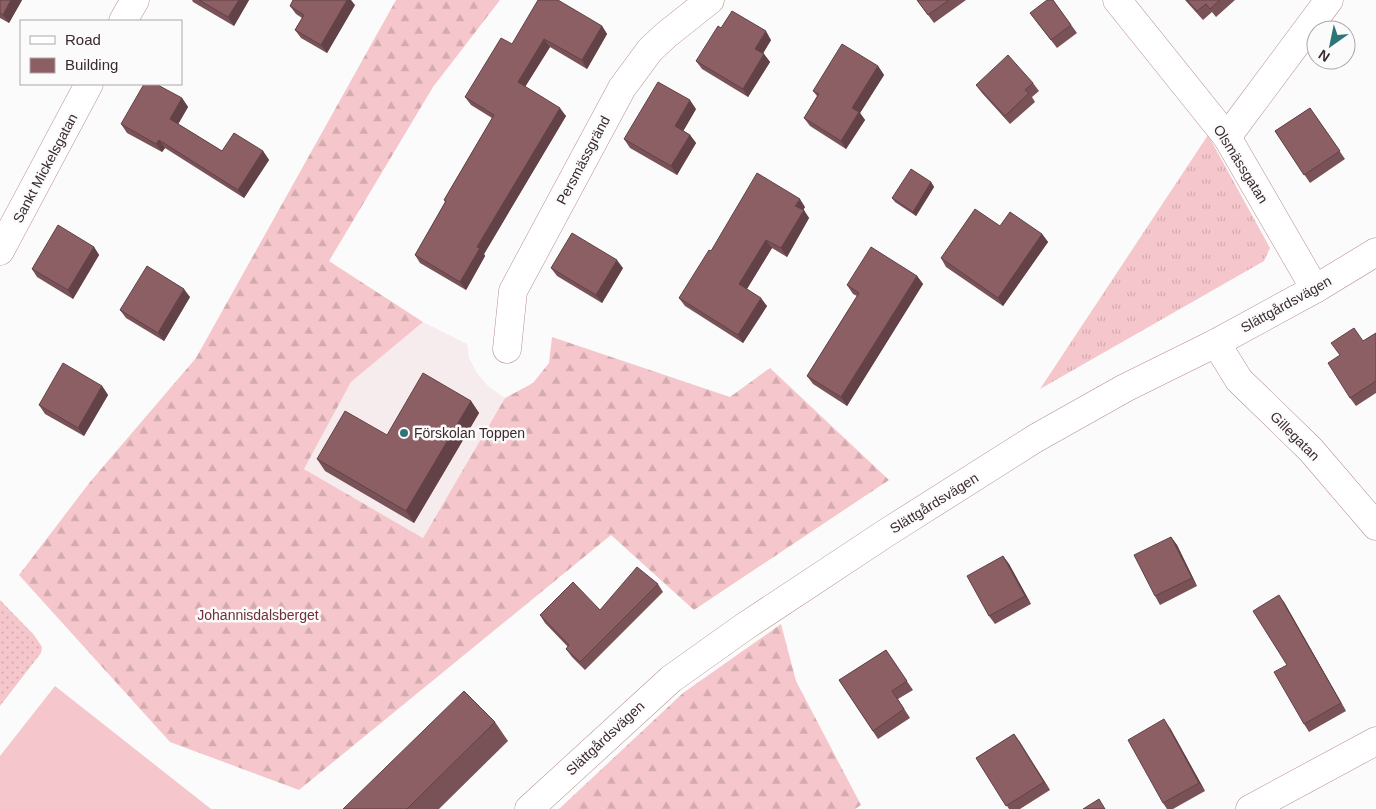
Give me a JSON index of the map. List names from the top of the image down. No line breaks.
{"streets":{"street":["Persmässgränd","Olsmässgatan","Sankt Mickelsgatan","Slättgårdsvägen","Gillegatan"]},"crossings":[["Olsmässgatan","Slättgårdsvägen"],["Slättgårdsvägen","Gillegatan"]],"parks":["Johannisdalsberget"],"places":["Förskolan Toppen"],"legend":["Road","Building"],"north":"bottom left"}
